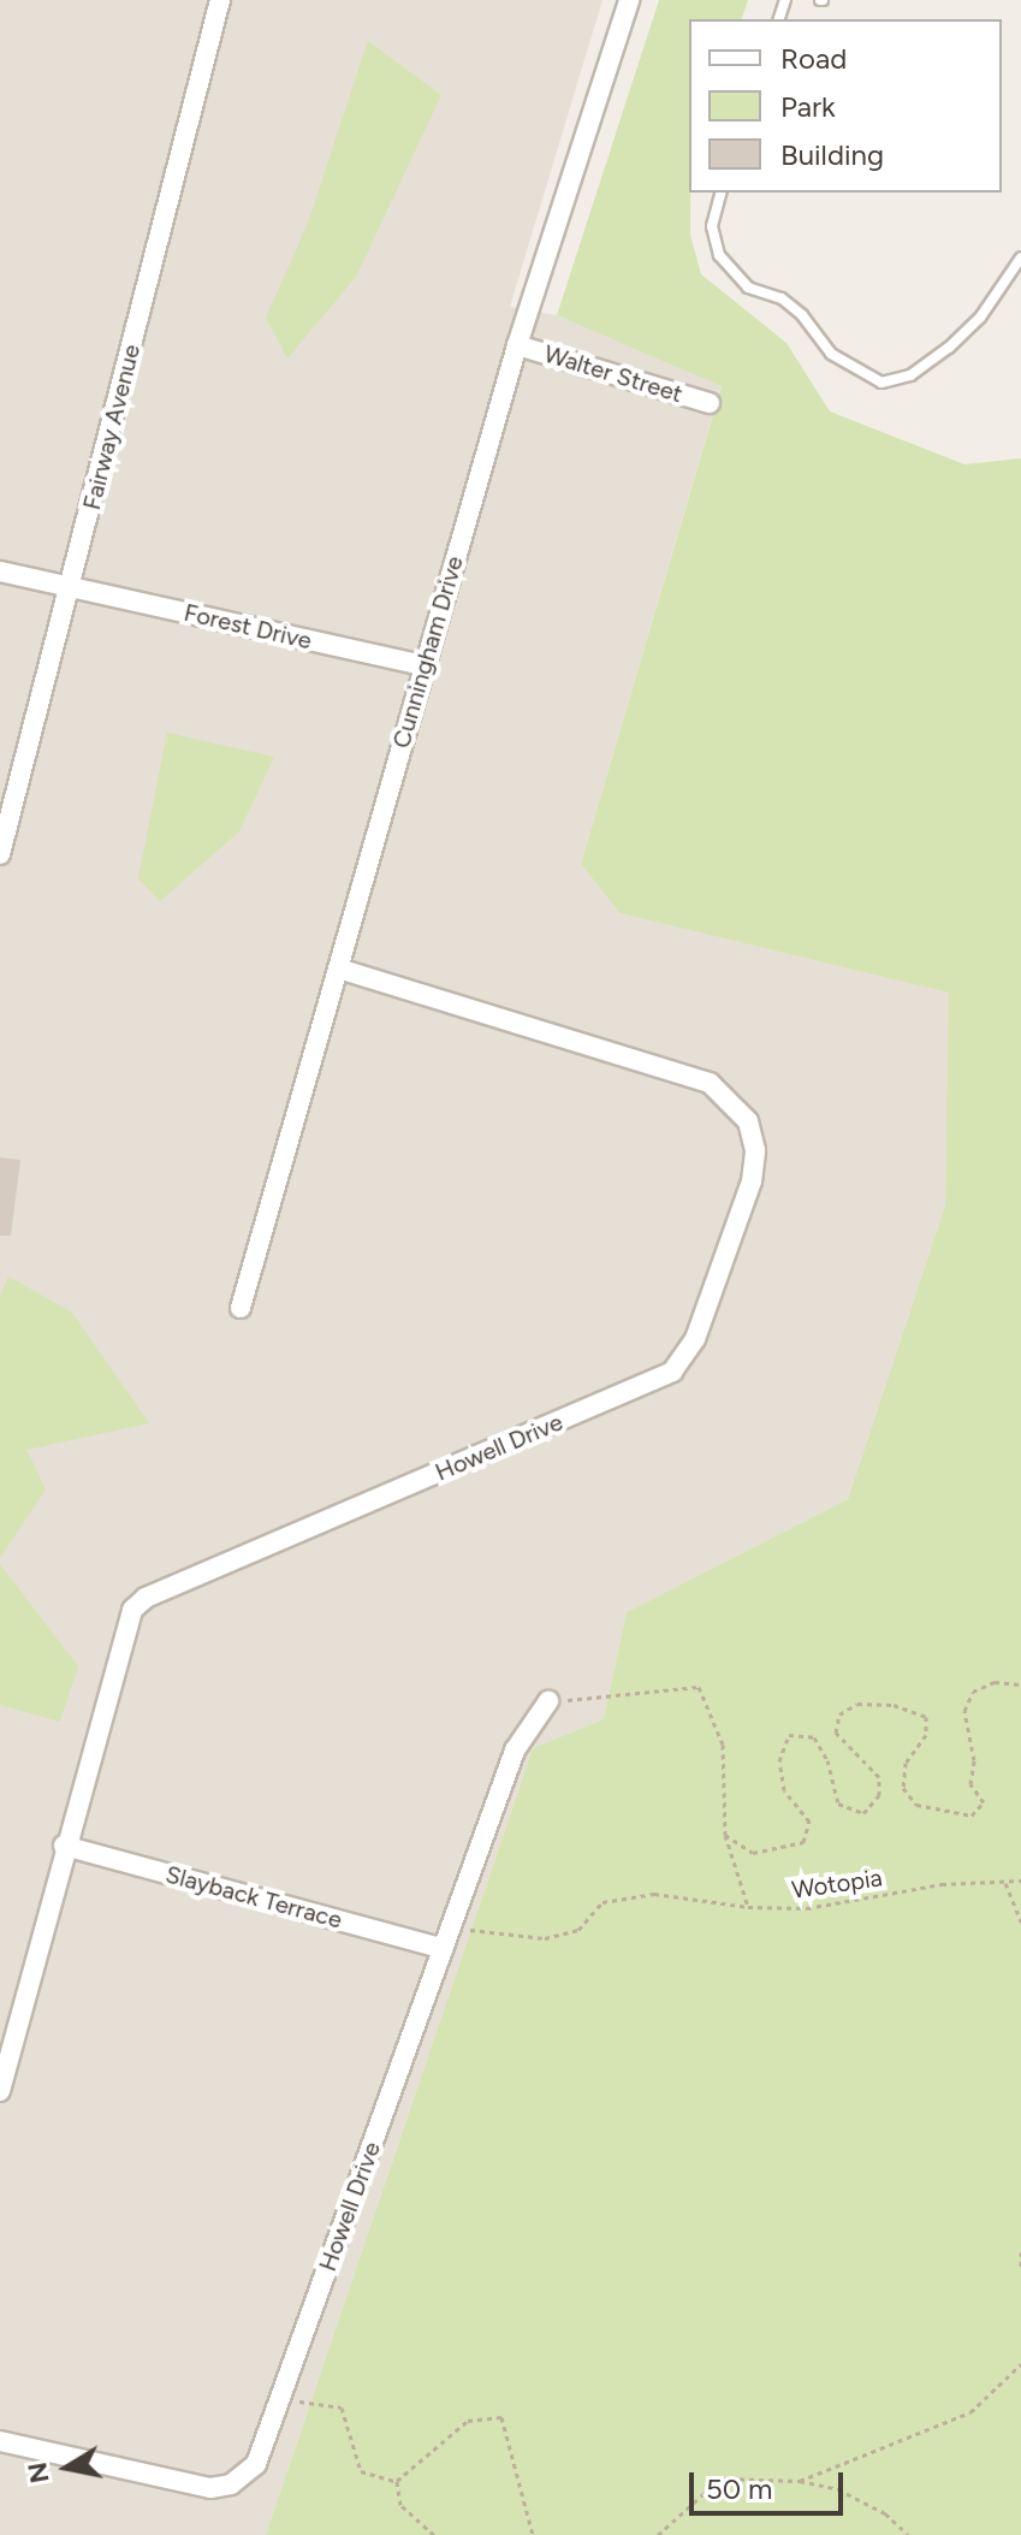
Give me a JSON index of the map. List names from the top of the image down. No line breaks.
{"streets":{"street":["Walter Street","Fairway Avenue","Forest Drive","Cunningham Drive","Howell Drive","Slayback Terrace"],"path":["Wotopia"]},"crossings":[["Walter Street","Cunningham Drive"],["Fairway Avenue","Forest Drive"],["Forest Drive","Cunningham Drive"],["Cunningham Drive","Howell Drive"],["Howell Drive","Wotopia"],["Howell Drive","Slayback Terrace"]],"legend":["Road","Park","Building"],"scale_bar":"50 m","north":"left"}
